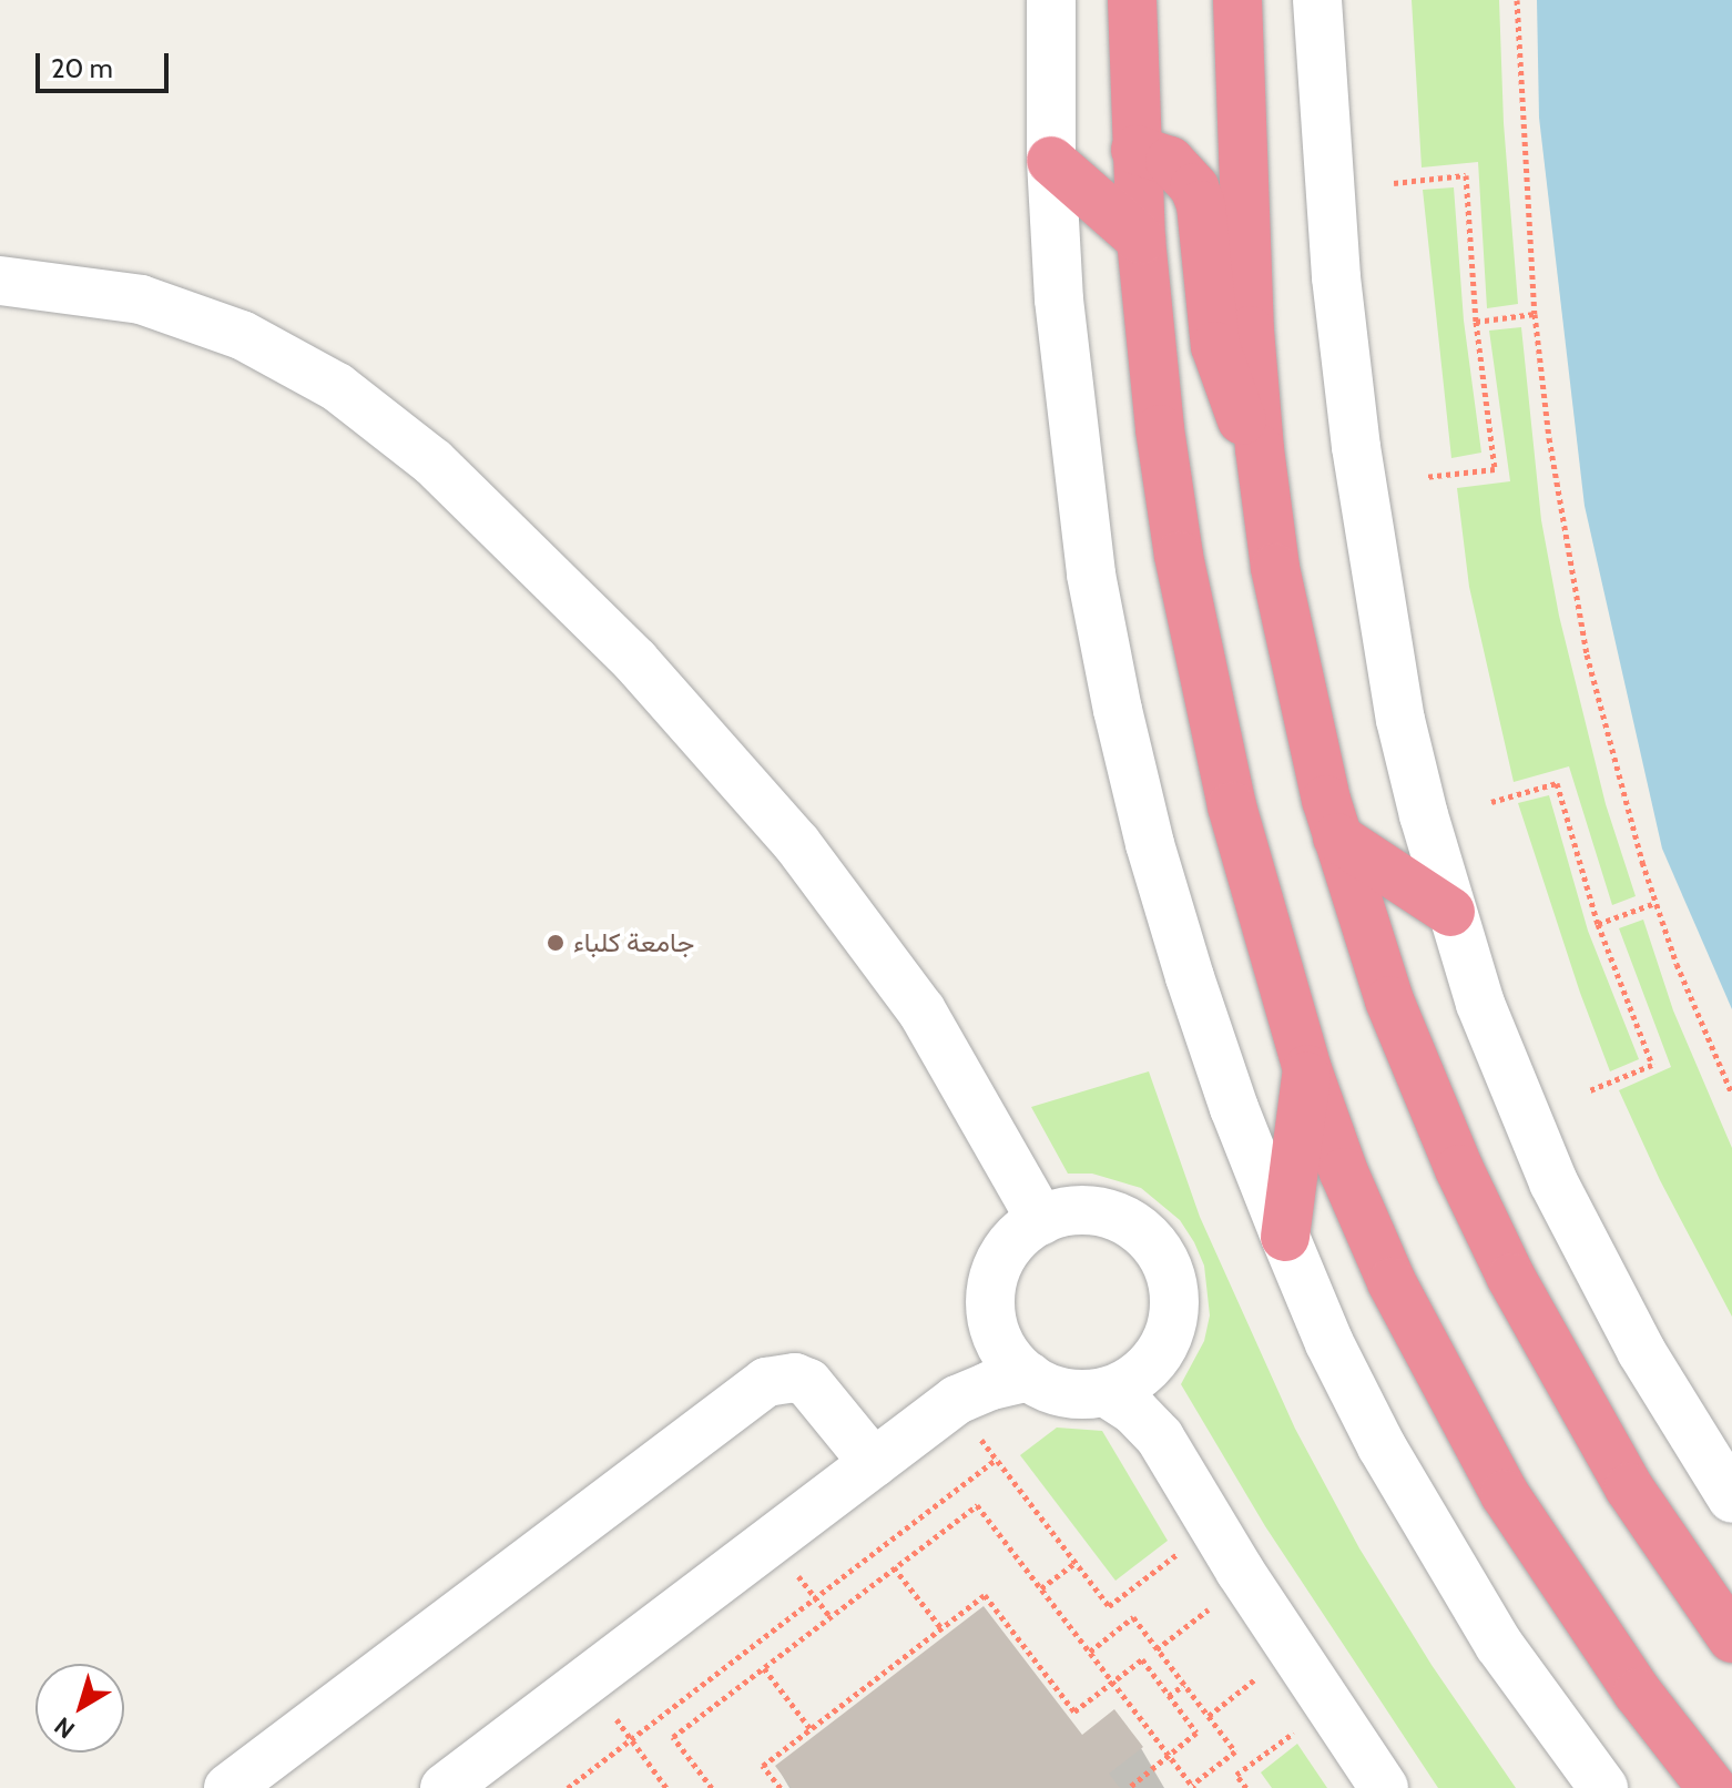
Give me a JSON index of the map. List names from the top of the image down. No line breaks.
{"places":["جامعة كلباء"],"scale_bar":"20 m","north":"bottom left"}
